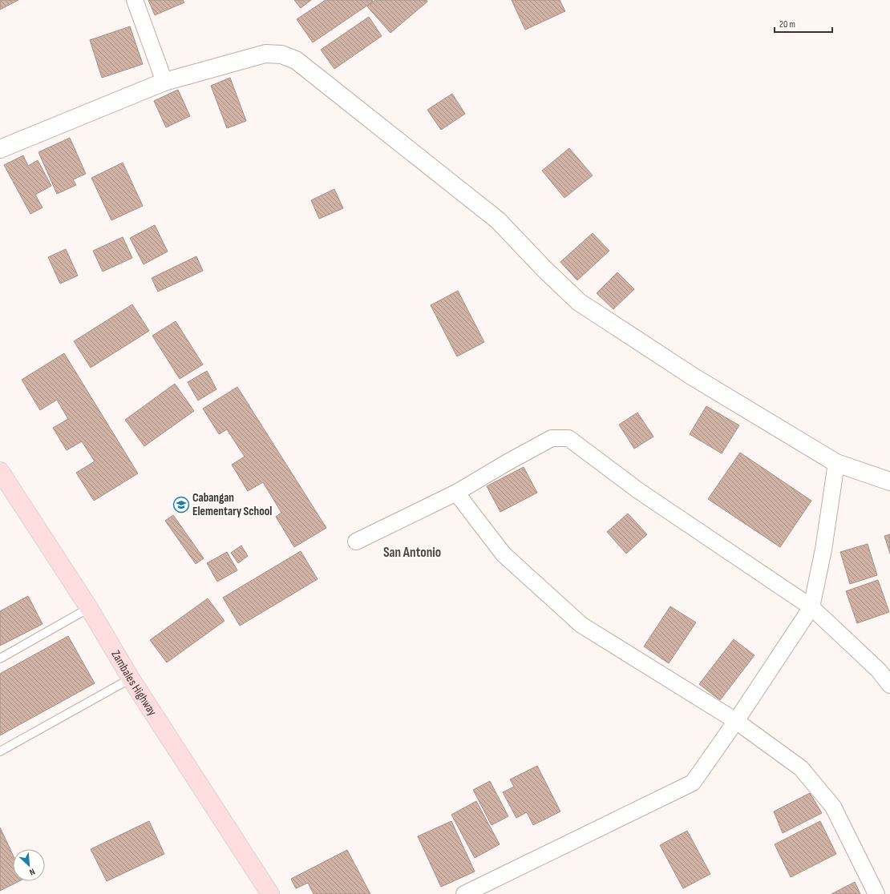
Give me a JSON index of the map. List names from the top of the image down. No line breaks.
{"streets":{"main road":["Zambales Highway"]},"districts":["San Antonio"],"places":{"school or university":["Cabangan Elementary School"]},"scale_bar":"20 m","north":"bottom right"}
